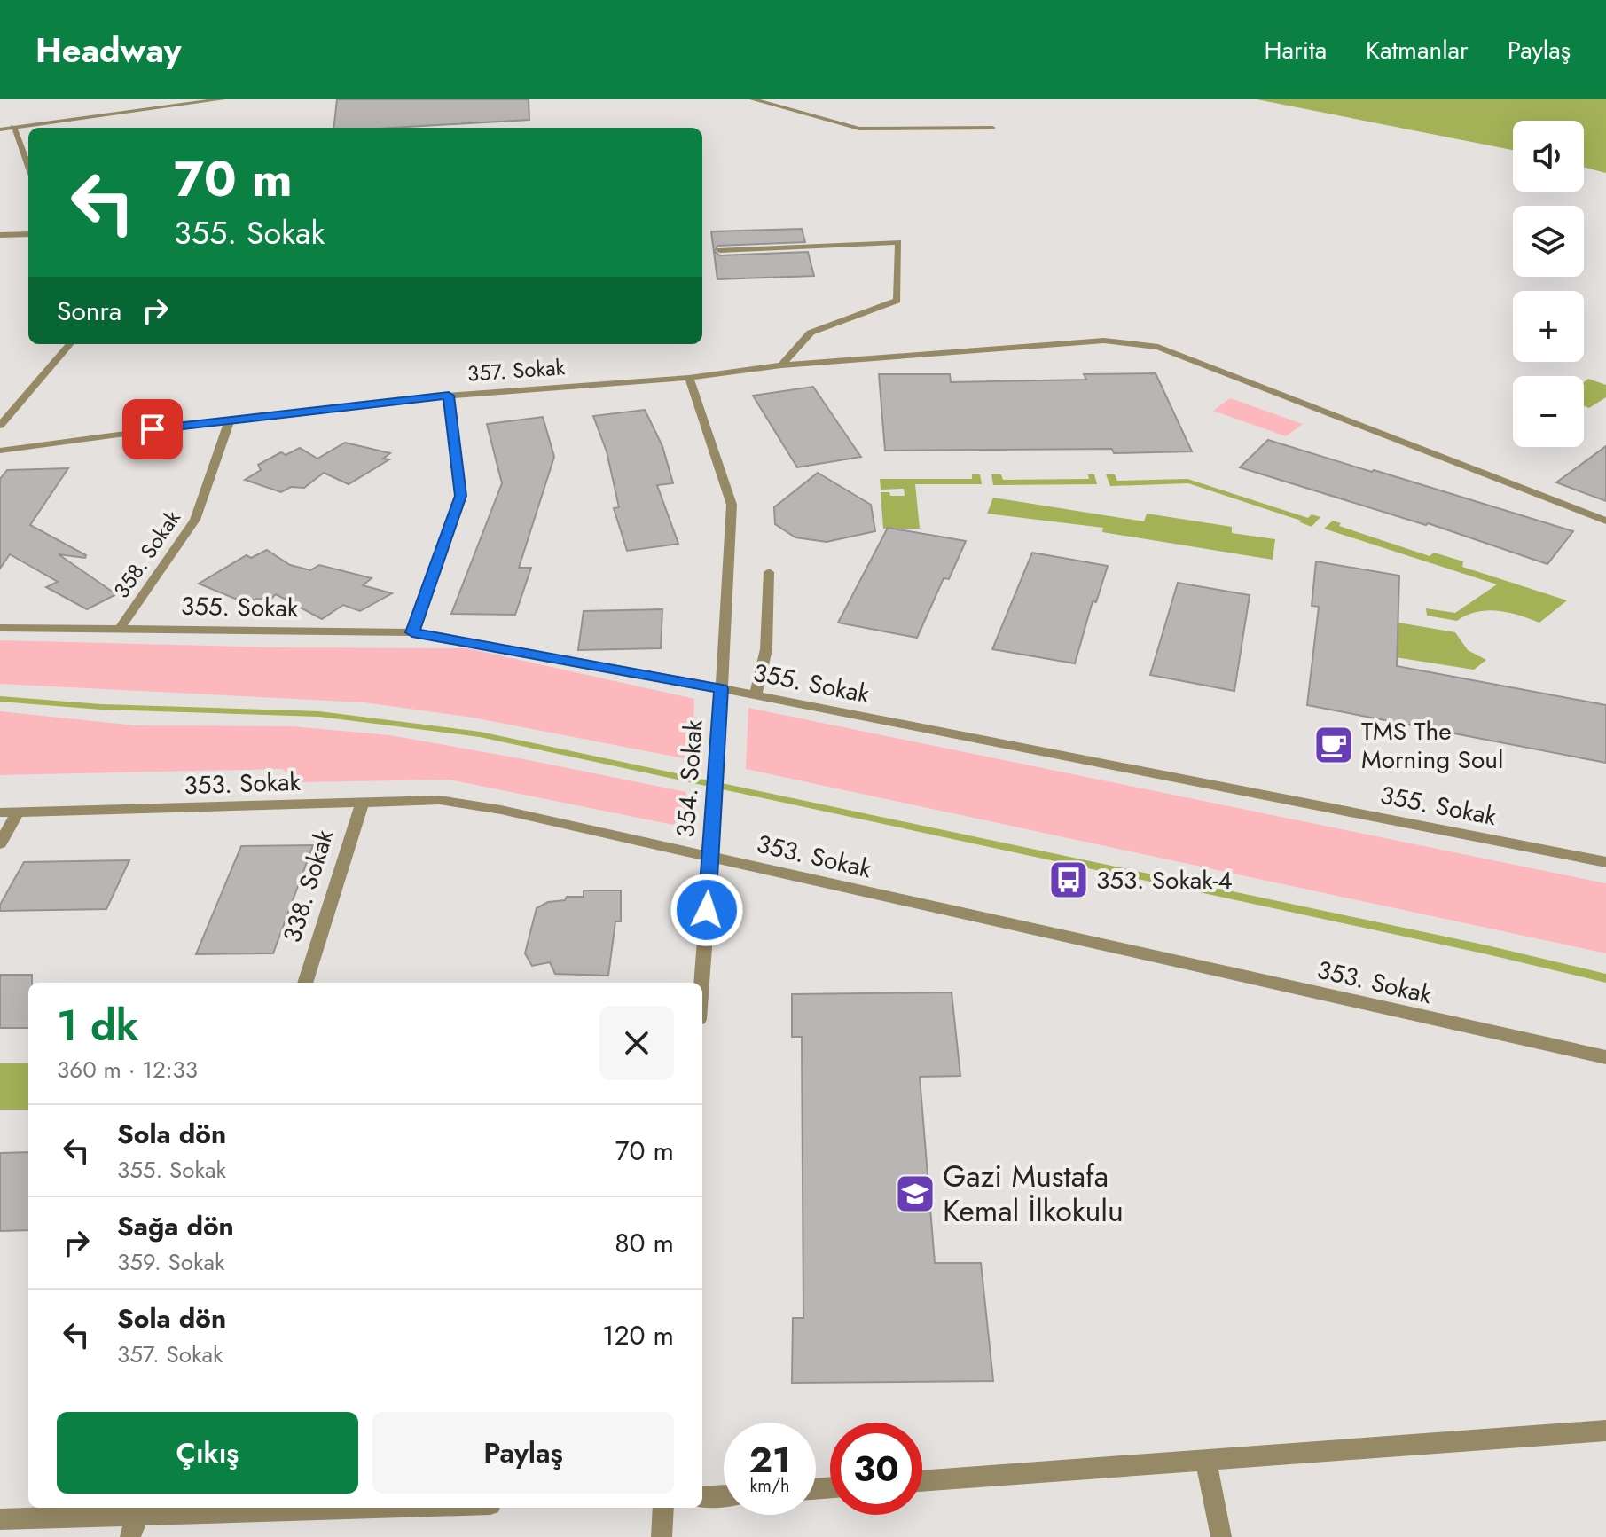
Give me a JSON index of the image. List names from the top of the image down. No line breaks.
{"streets":{"street":["357. Sokak","358. Sokak","355. Sokak","354. Sokak","353. Sokak","338. Sokak"]},"crossings":[["357. Sokak","358. Sokak"],["357. Sokak","354. Sokak"],["358. Sokak","355. Sokak"],["355. Sokak","354. Sokak"],["354. Sokak","353. Sokak"],["353. Sokak","338. Sokak"]],"places":{"cafe":["TMS The Morning Soul"],"bus stop":["353. Sokak-4"],"school or university":["Gazi Mustafa Kemal İlkokulu"]},"page":{"header":"Headway","nav":["Harita","Katmanlar","Paylaş"],"map_buttons":["+","−"],"turn":["70 m","355. Sokak"],"then":"Sonra","heading":["1 dk","360 m · 12:33"],"list":[{"name":"Sola dön","note":"355. Sokak","value":"70 m"},{"name":"Sağa dön","note":"359. Sokak","value":"80 m"},{"name":"Sola dön","note":"357. Sokak","value":"120 m"}],"buttons":["Çıkış","Paylaş"],"speed":"21 km/h","limit":"30"}}
